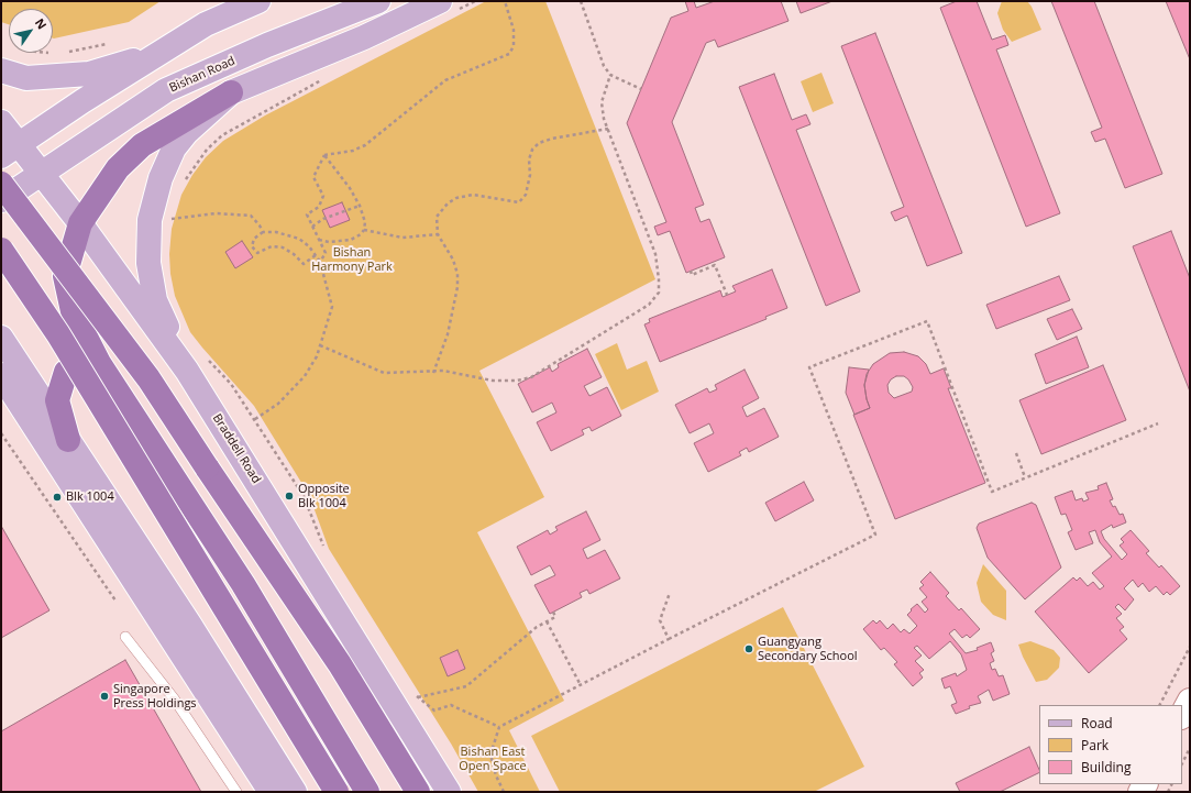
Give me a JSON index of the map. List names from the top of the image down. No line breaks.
{"streets":{"main road":["Bishan Road","Braddell Road"]},"crossings":[["Bishan Road","Braddell Road"]],"parks":["Bishan Harmony Park","Bishan East Open Space"],"places":["Opposite Blk 1004","Blk 1004","Guangyang Secondary School","Singapore Press Holdings"],"legend":["Road","Park","Building"],"north":"top right"}
